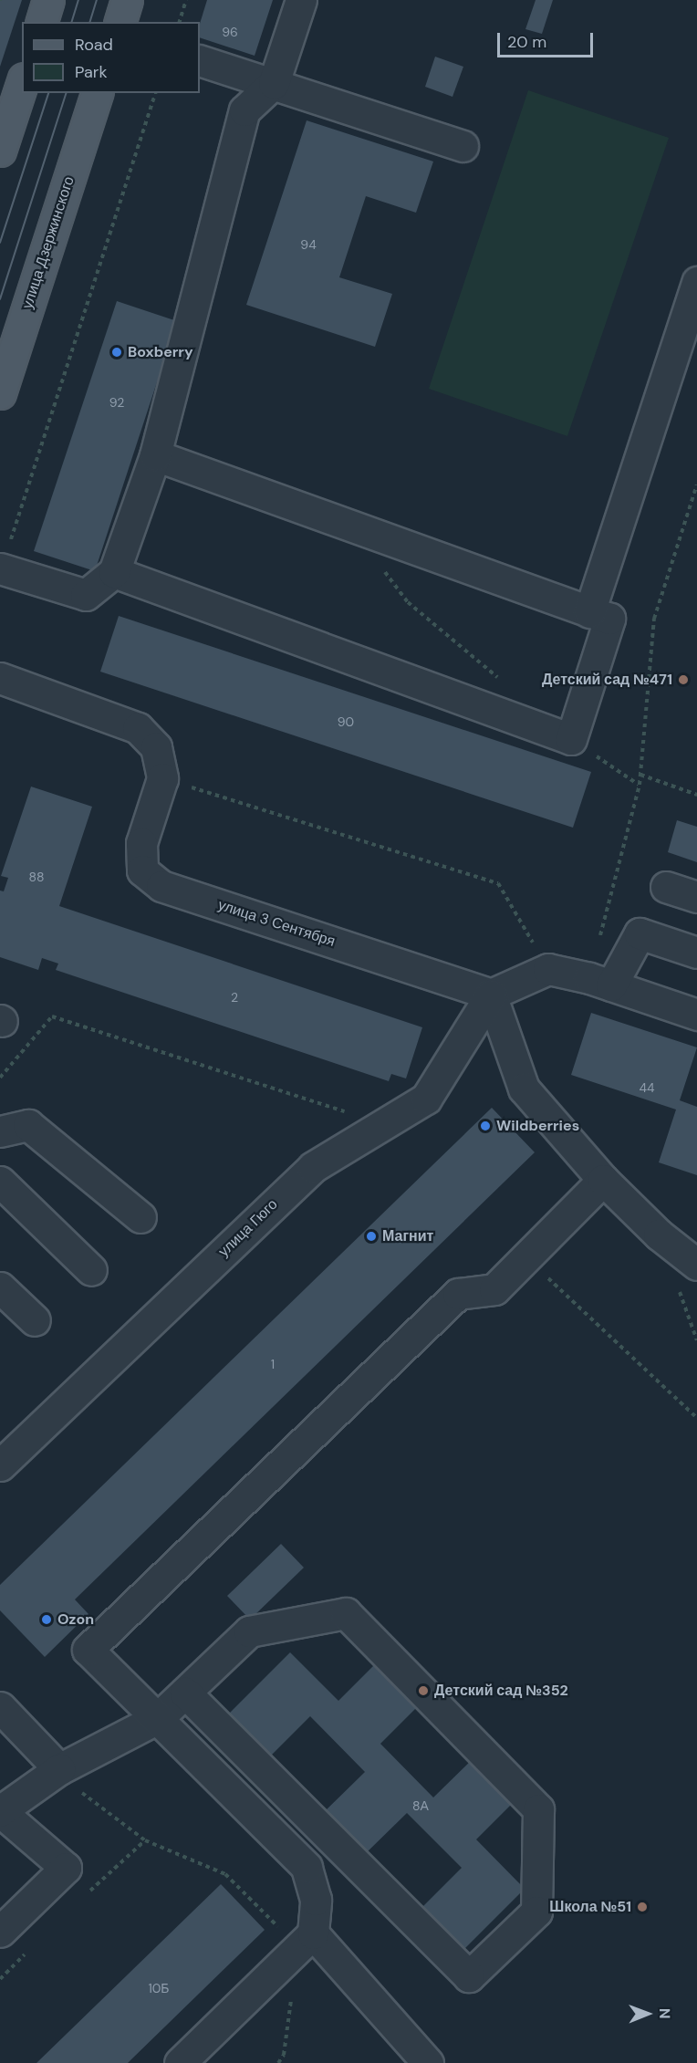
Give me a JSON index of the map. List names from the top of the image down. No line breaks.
{"streets":{"main road":["улица Дзержинского"],"street":["улица 3 Сентября","улица Гюго"]},"crossings":[["улица 3 Сентября","улица Гюго"]],"places":["Boxberry","Детский сад №471","Wildberries","Магнит","Ozon","Детский сад №352","Школа №51"],"house_numbers":["96","94","92","90","88","2","44","1","8А","10Б"],"legend":["Road","Park"],"scale_bar":"20 m","north":"right"}
